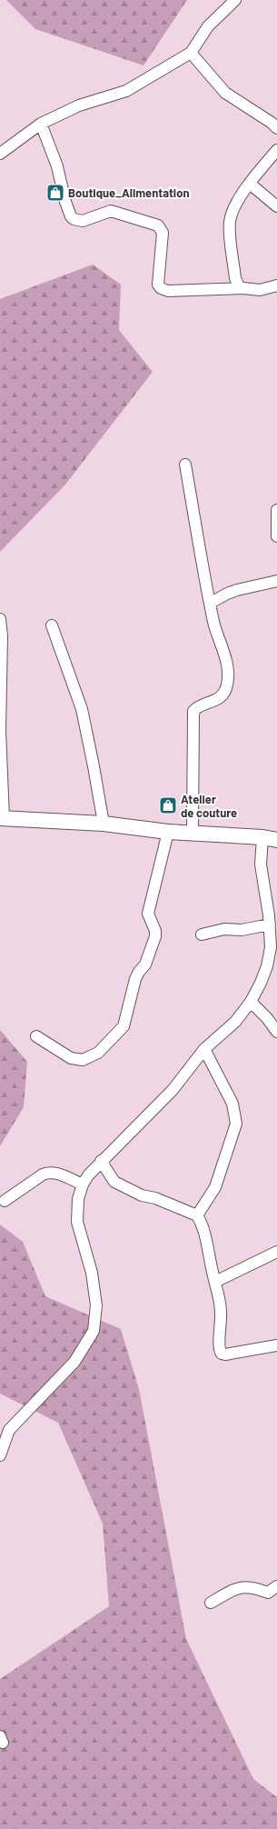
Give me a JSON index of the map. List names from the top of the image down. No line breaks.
{"places":{"shop":["Boutique_Alimentation","Atelier de couture"]}}
